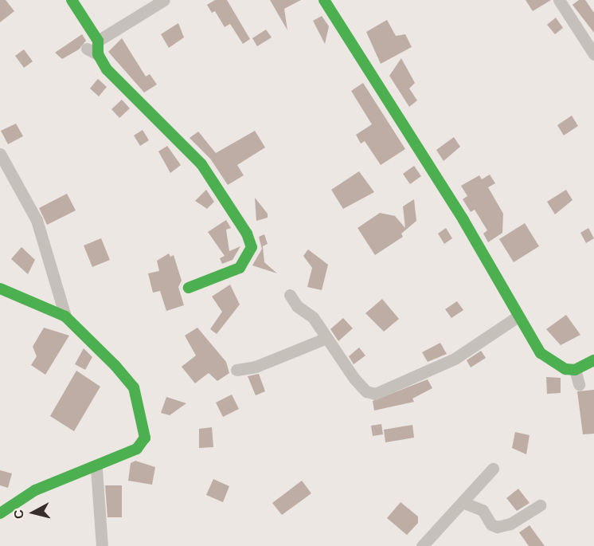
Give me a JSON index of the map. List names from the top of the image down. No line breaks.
{"north":"left"}
